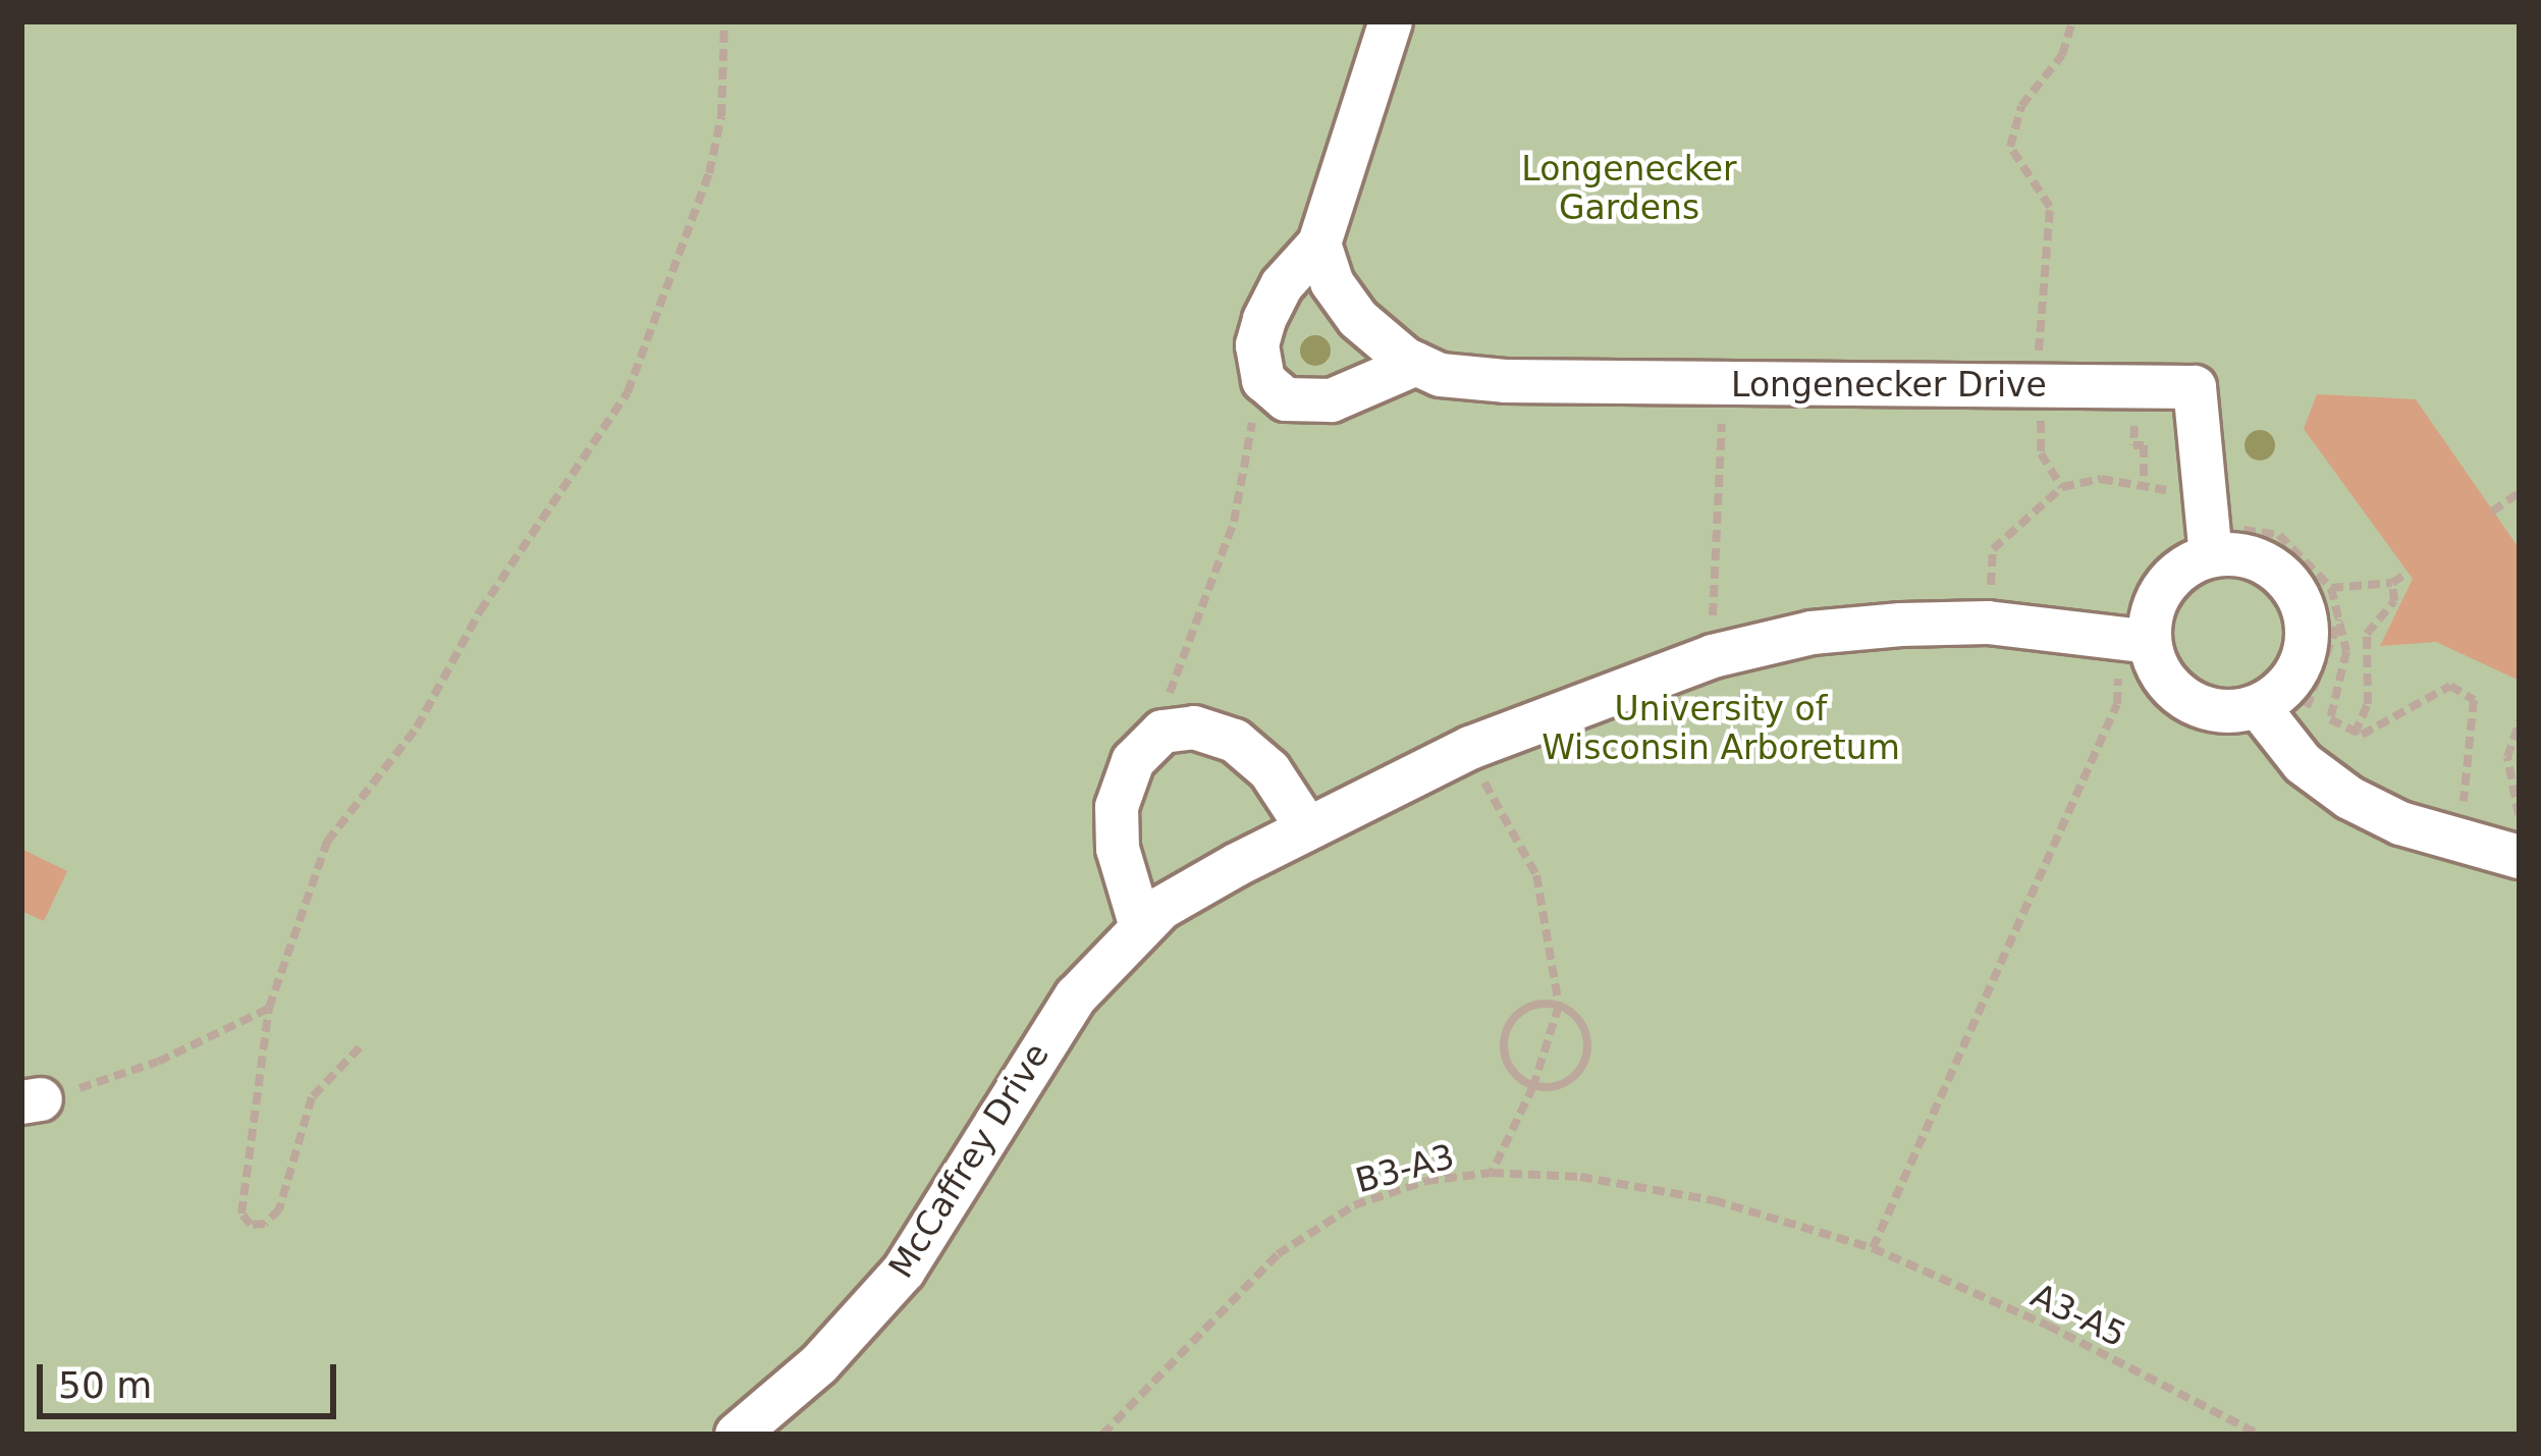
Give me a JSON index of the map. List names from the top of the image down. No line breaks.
{"streets":{"street":["Longenecker Drive","McCaffrey Drive"],"path":["B3-A3","A3-A5"]},"crossings":[["B3-A3","A3-A5"]],"parks":["Longenecker Gardens","University of Wisconsin Arboretum"],"scale_bar":"50 m"}
